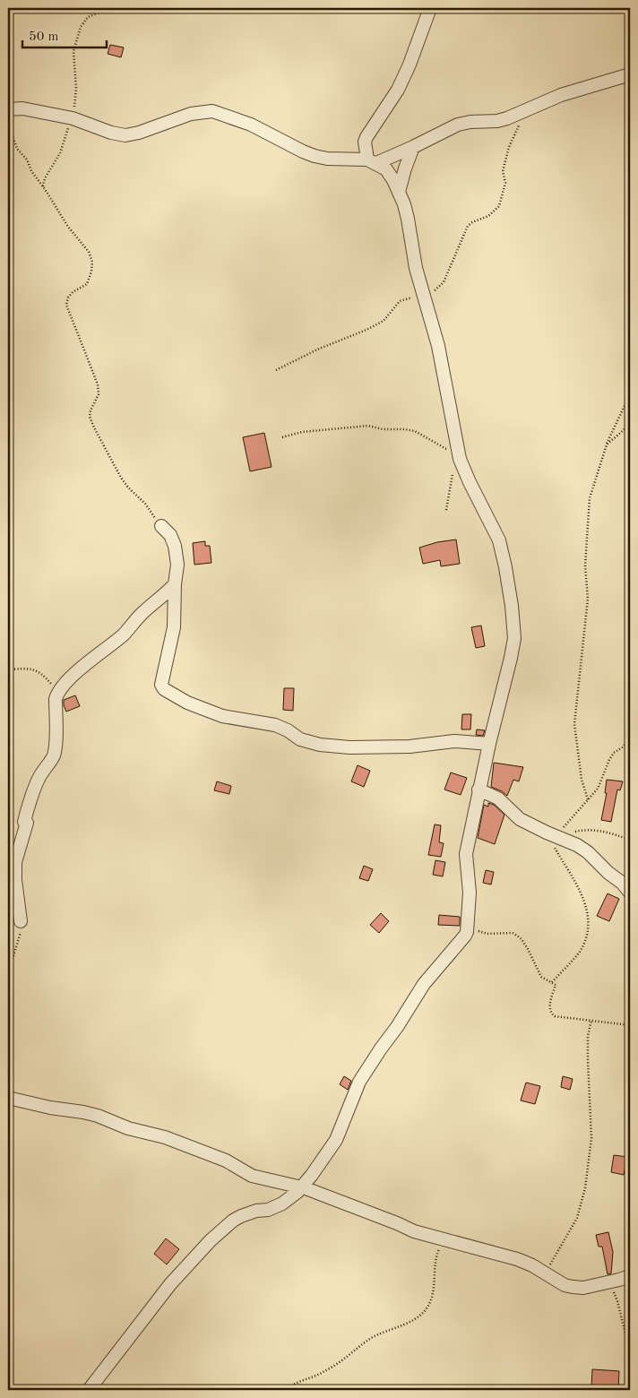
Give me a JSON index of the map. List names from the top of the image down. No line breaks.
{"scale_bar":"50 m"}
